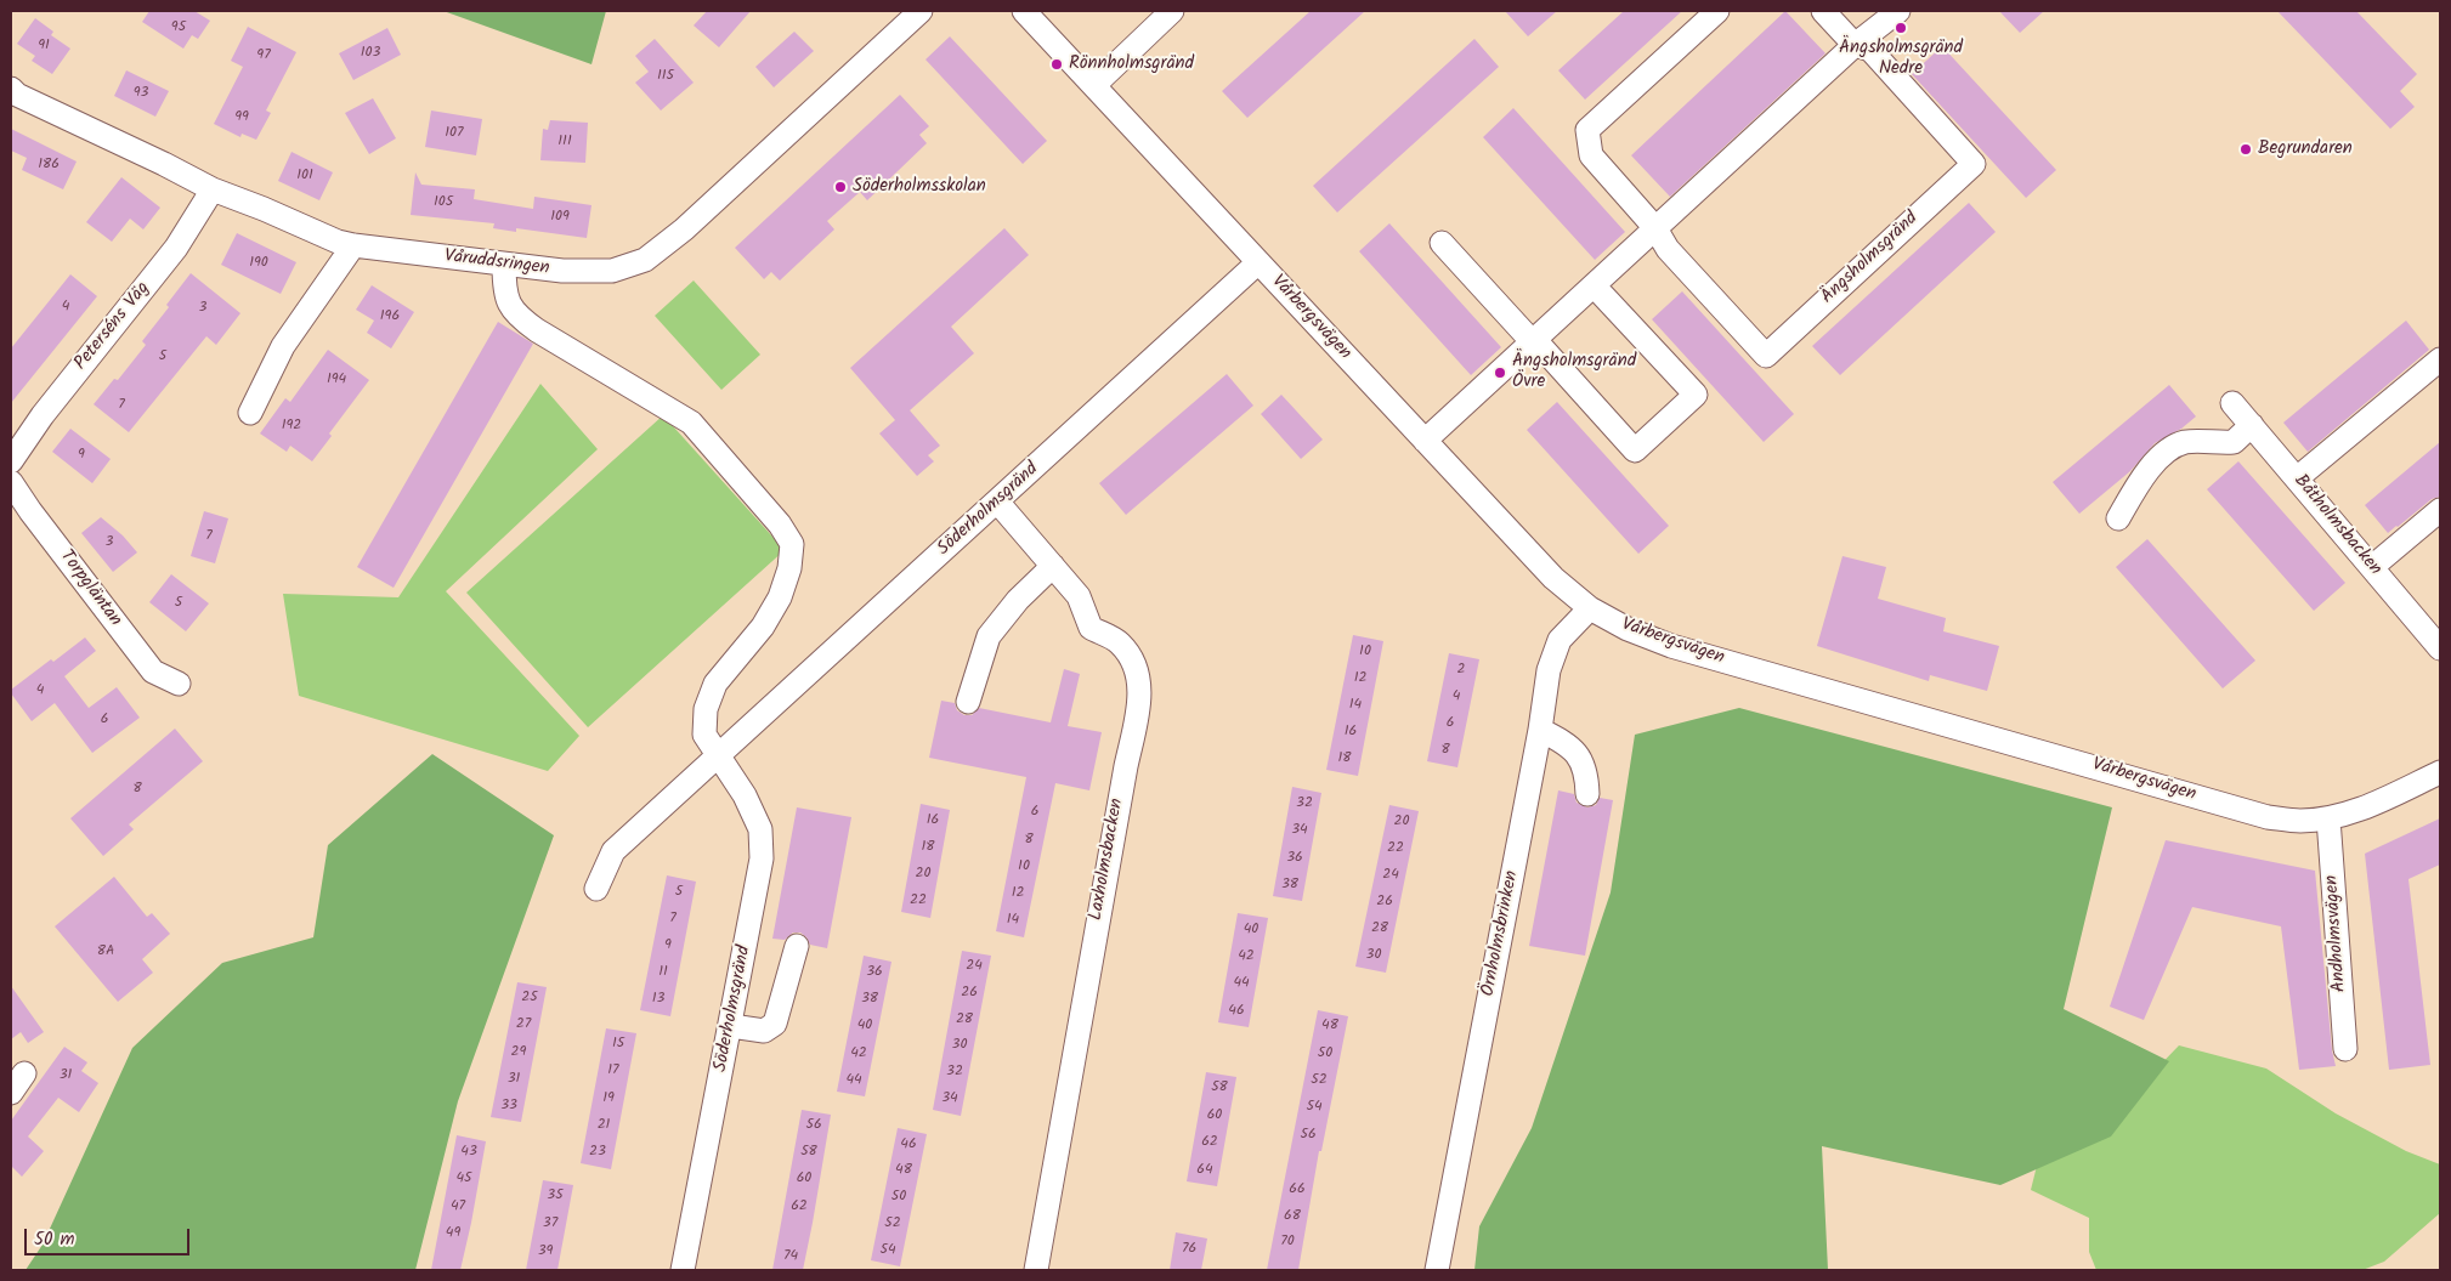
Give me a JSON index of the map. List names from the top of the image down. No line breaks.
{"streets":{"street":["Ängsholmsgränd","Våruddsringen","Vårbergsvägen","Peterséns Väg","Söderholmsgränd","Båtholmsbacken","Torpgläntan","Laxholmsbacken","Örnholmsbrinken","Andholmsvägen"]},"crossings":[["Våruddsringen","Peterséns Väg"],["Vårbergsvägen","Söderholmsgränd"],["Vårbergsvägen","Örnholmsbrinken"],["Vårbergsvägen","Andholmsvägen"],["Söderholmsgränd","Laxholmsbacken"]],"places":["Ängsholmsgränd Nedre","Rönnholmsgränd","Begrundaren","Söderholmsskolan","Ängsholmsgränd Övre"],"house_numbers":["95","91","103","97","115","93","99","107","111","186","101","105","109","190","4","3","196","5","194","7","192","9","7","3","5","10","2","12","4","4","14","6","6","16","8","18","8","32","6","16","20","34","8","18","22","36","10","20","24","38","5","12","22","26","7","14","28","40","9","8A","30","42","24","11","36","44","26","25","13","38","46","28","27","40","48","15","30","29","42","50","17","32","31","31","44","52","58","19","34","33","54","60","21","56","56","62","46","43","23","58","48","64","45","60","66","35","50","47","62","68","37","52","49","70","76","54","39","74"],"scale_bar":"50 m"}
